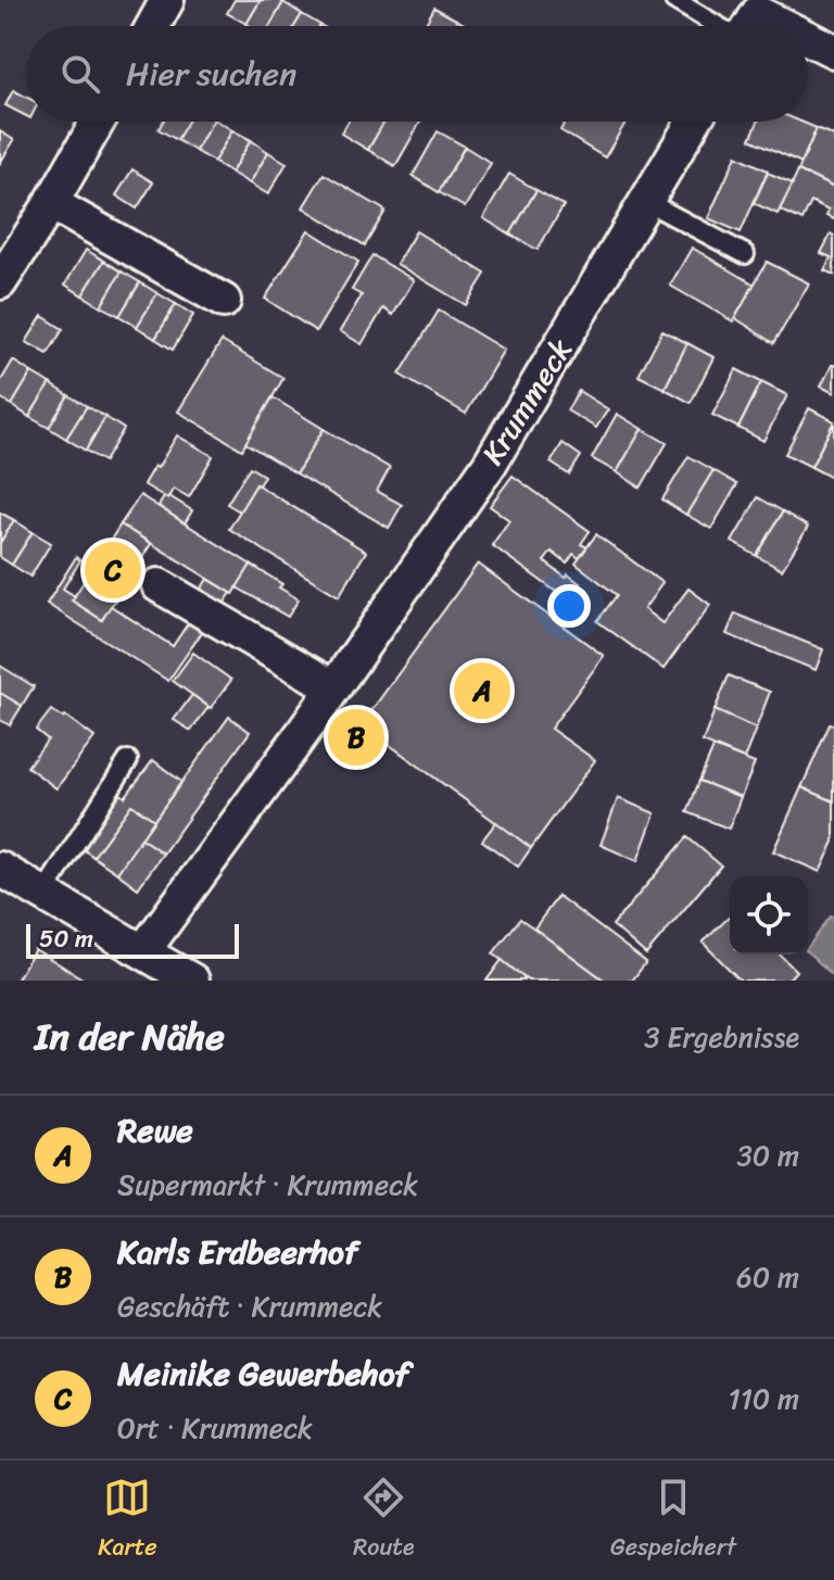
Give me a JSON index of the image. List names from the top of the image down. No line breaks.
{"streets":{"street":["Krummeck"]},"scale_bar":"50 m","page":{"search":"Hier suchen","pins":["C","A","B"],"scale":"50 m","heading":["In der Nähe","3 Ergebnisse"],"list":[{"mark":"A","name":"Rewe","note":"Supermarkt · Krummeck","value":"30 m"},{"mark":"B","name":"Karls Erdbeerhof","note":"Geschäft · Krummeck","value":"60 m"},{"mark":"C","name":"Meinike Gewerbehof","note":"Ort · Krummeck","value":"110 m"}],"nav":["Karte","Route","Gespeichert"]}}
